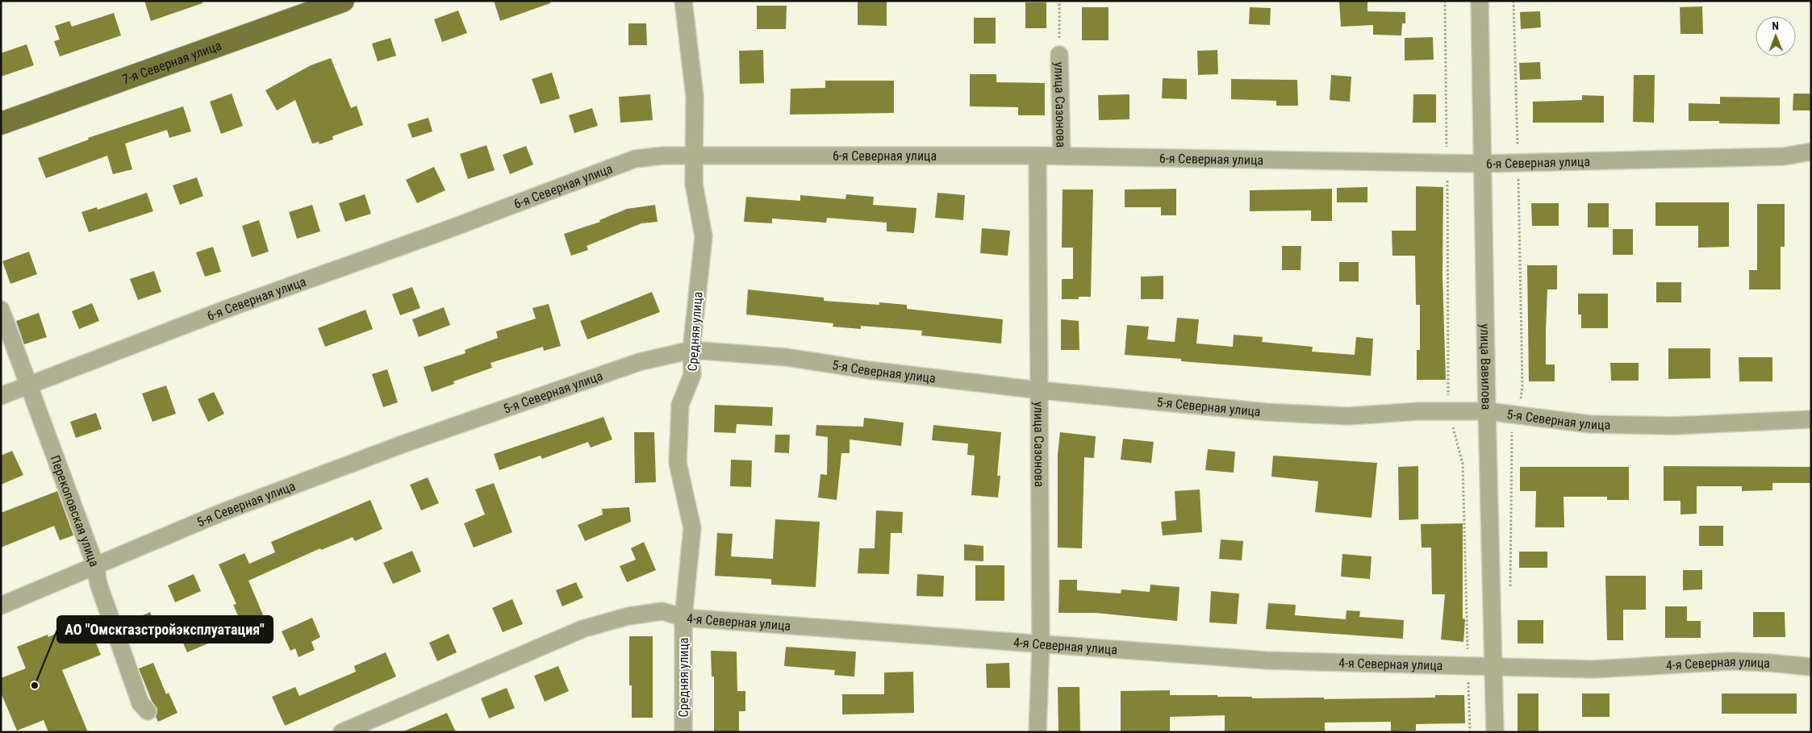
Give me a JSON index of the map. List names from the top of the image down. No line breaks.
{"streets":{"main road":["7-я Северная улица"],"street":["улица Сазонова","6-я Северная улица","Средняя улица","улица Вавилова","5-я Северная улица","Перекоповская улица","4-я Северная улица"]},"crossings":[["улица Сазонова","6-я Северная улица"],["улица Сазонова","5-я Северная улица"],["улица Сазонова","4-я Северная улица"],["6-я Северная улица","Средняя улица"],["6-я Северная улица","улица Вавилова"],["6-я Северная улица","Перекоповская улица"],["Средняя улица","5-я Северная улица"],["Средняя улица","4-я Северная улица"],["улица Вавилова","5-я Северная улица"],["улица Вавилова","4-я Северная улица"],["5-я Северная улица","Перекоповская улица"]],"places":["АО \"Омскгазстройэксплуатация\""],"north":"top"}
